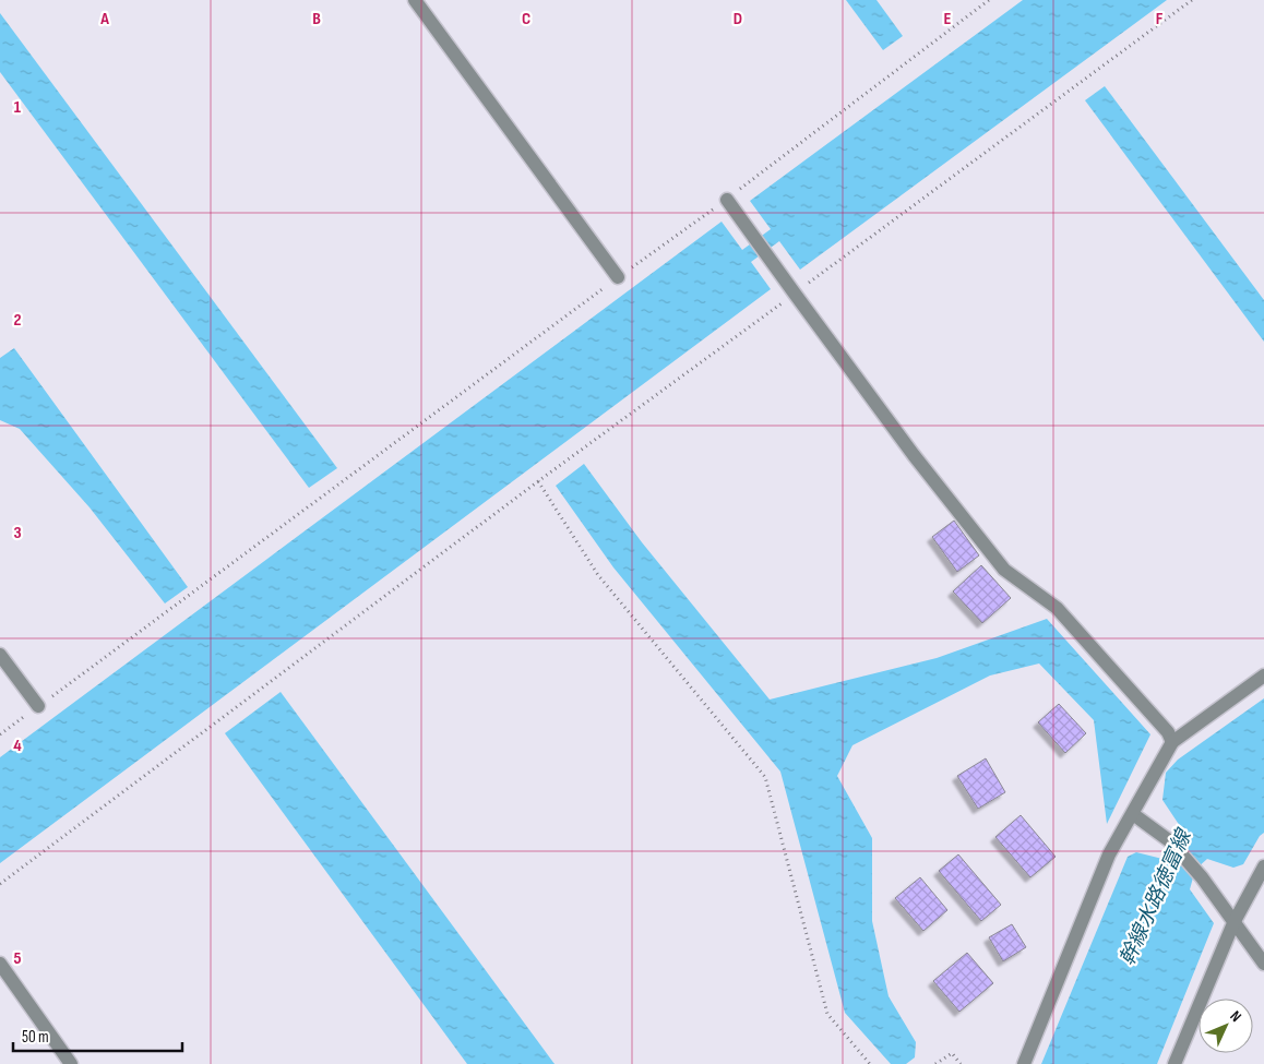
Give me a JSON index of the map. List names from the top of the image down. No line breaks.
{"water":["幹線水路徳富線"],"scale_bar":"50 m","north":"top right","grid":{"columns":["A","B","C","D","E","F"],"rows":["1","2","3","4","5"]}}
